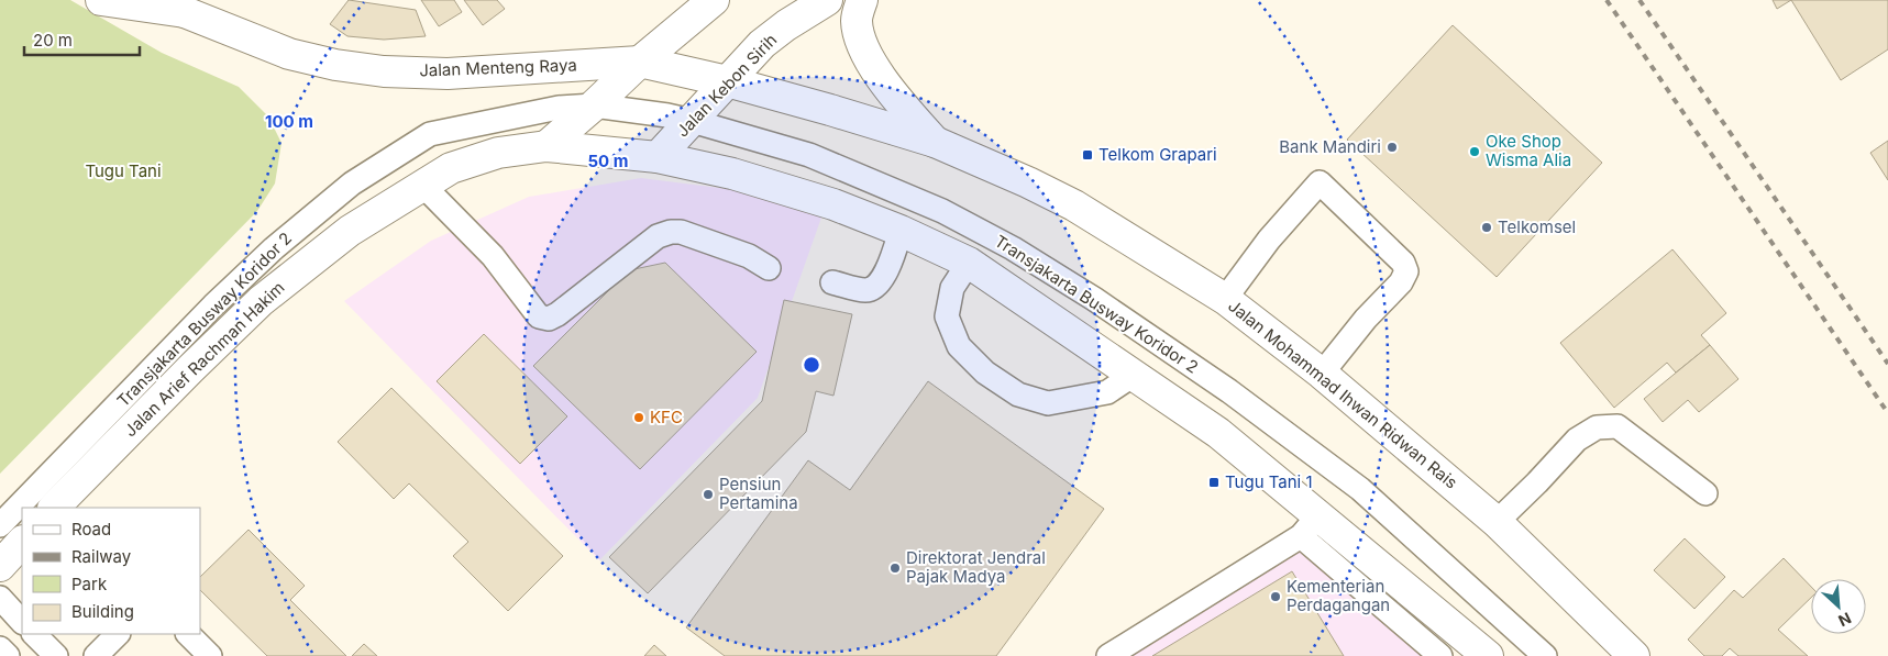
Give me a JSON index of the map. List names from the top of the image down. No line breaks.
{"streets":{"main road":["Jalan Menteng Raya","Jalan Kebon Sirih","Jalan Arief Rachman Hakim","Jalan Mohammad Ihwan Ridwan Rais"],"lane":["Transjakarta Busway Koridor 2"]},"crossings":[["Jalan Menteng Raya","Jalan Mohammad Ihwan Ridwan Rais"],["Jalan Kebon Sirih","Transjakarta Busway Koridor 2"],["Jalan Kebon Sirih","Jalan Mohammad Ihwan Ridwan Rais"]],"parks":["Tugu Tani"],"places":{"other":["Bank Mandiri","Oke Shop Wisma Alia","Telkomsel","KFC","Pensiun Pertamina","Direktorat Jendral Pajak Madya","Kementerian Perdagangan"],"transit":["Telkom Grapari","Tugu Tani 1"]},"legend":["Road","Railway","Park","Building"],"scale_bar":"20 m","north":"bottom right","rings":["100 m","50 m"]}
